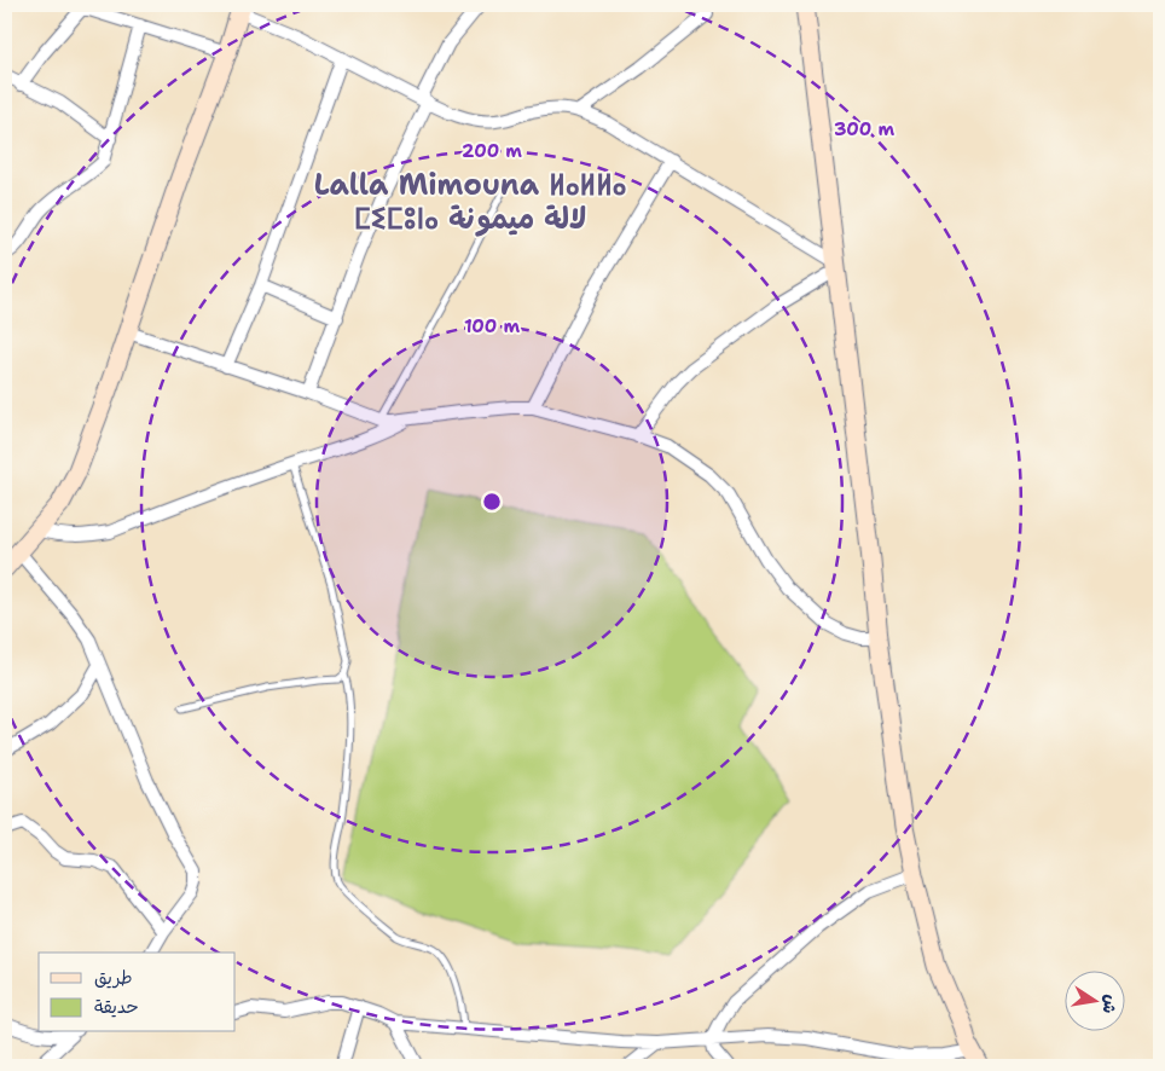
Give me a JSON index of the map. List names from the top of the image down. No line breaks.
{"districts":["Lalla Mimouna ⵍⴰⵍⵍⴰ ⵎⵉⵎⵓⵏⴰ لالة ميمونة"],"legend":["طريق","حديقة"],"north":"right","rings":["300 m","200 m","100 m"]}
